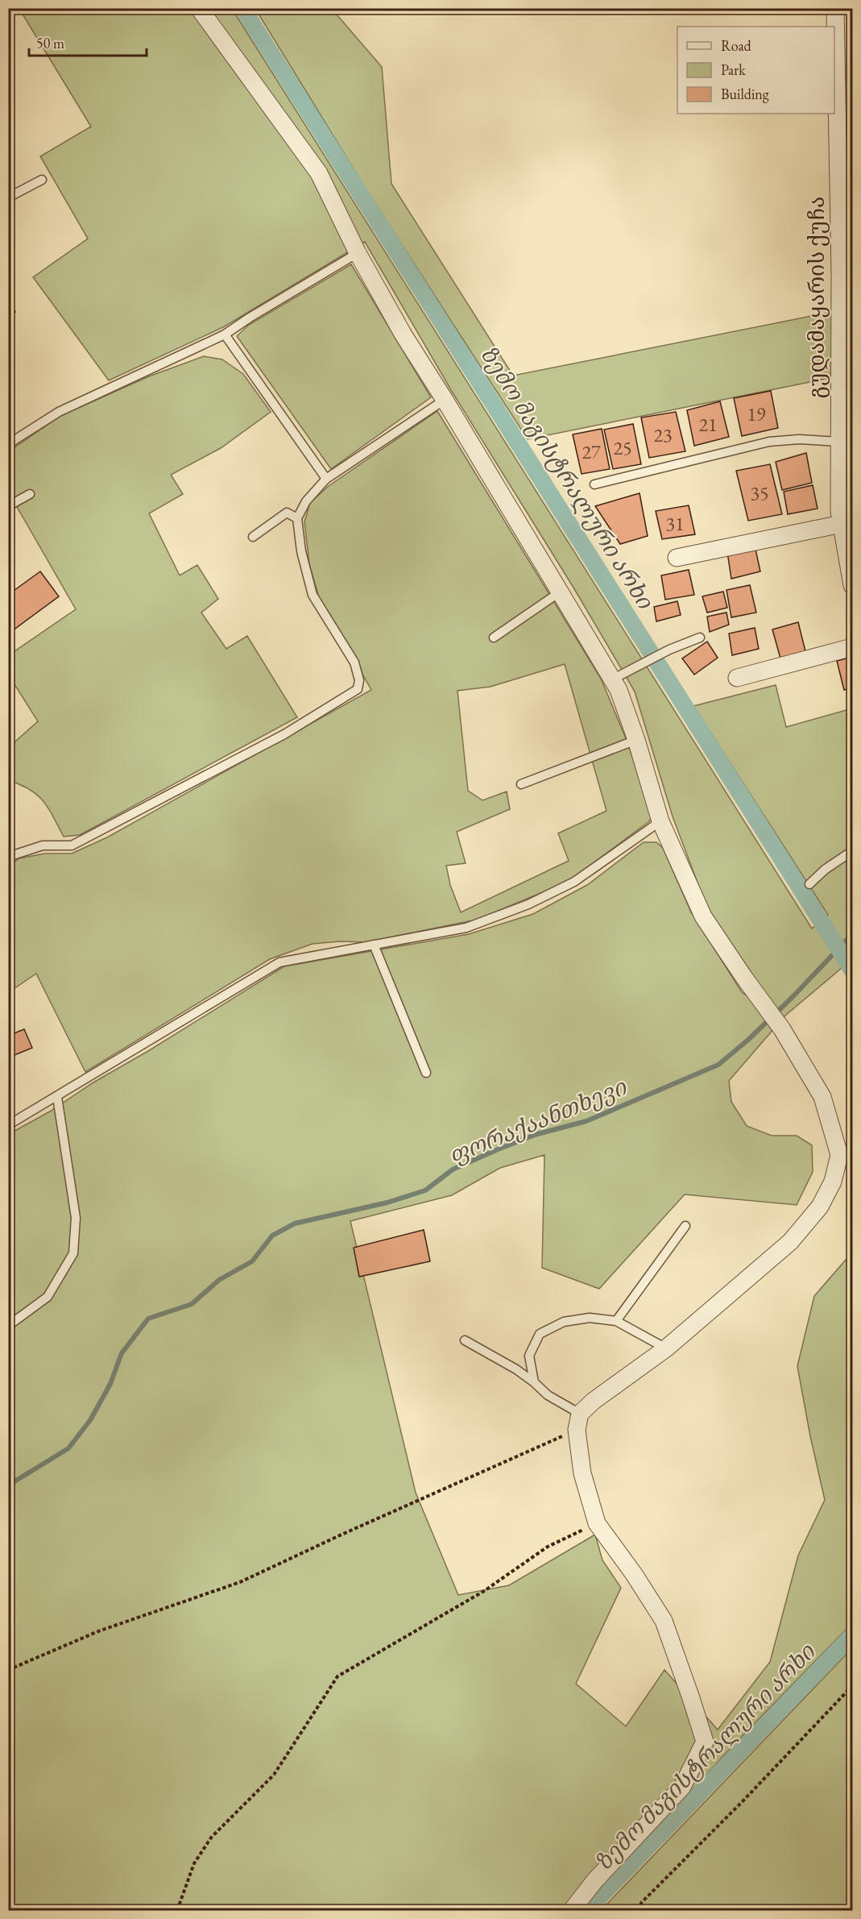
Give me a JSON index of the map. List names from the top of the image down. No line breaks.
{"streets":{"street":["გუდამაყარის ქუჩა"]},"water":["ზემო მაგისტრალური არხი","ფორაქაანთხევი"],"house_numbers":["19","21","23","25","27","35","31"],"legend":["Road","Park","Building"],"scale_bar":"50 m"}
